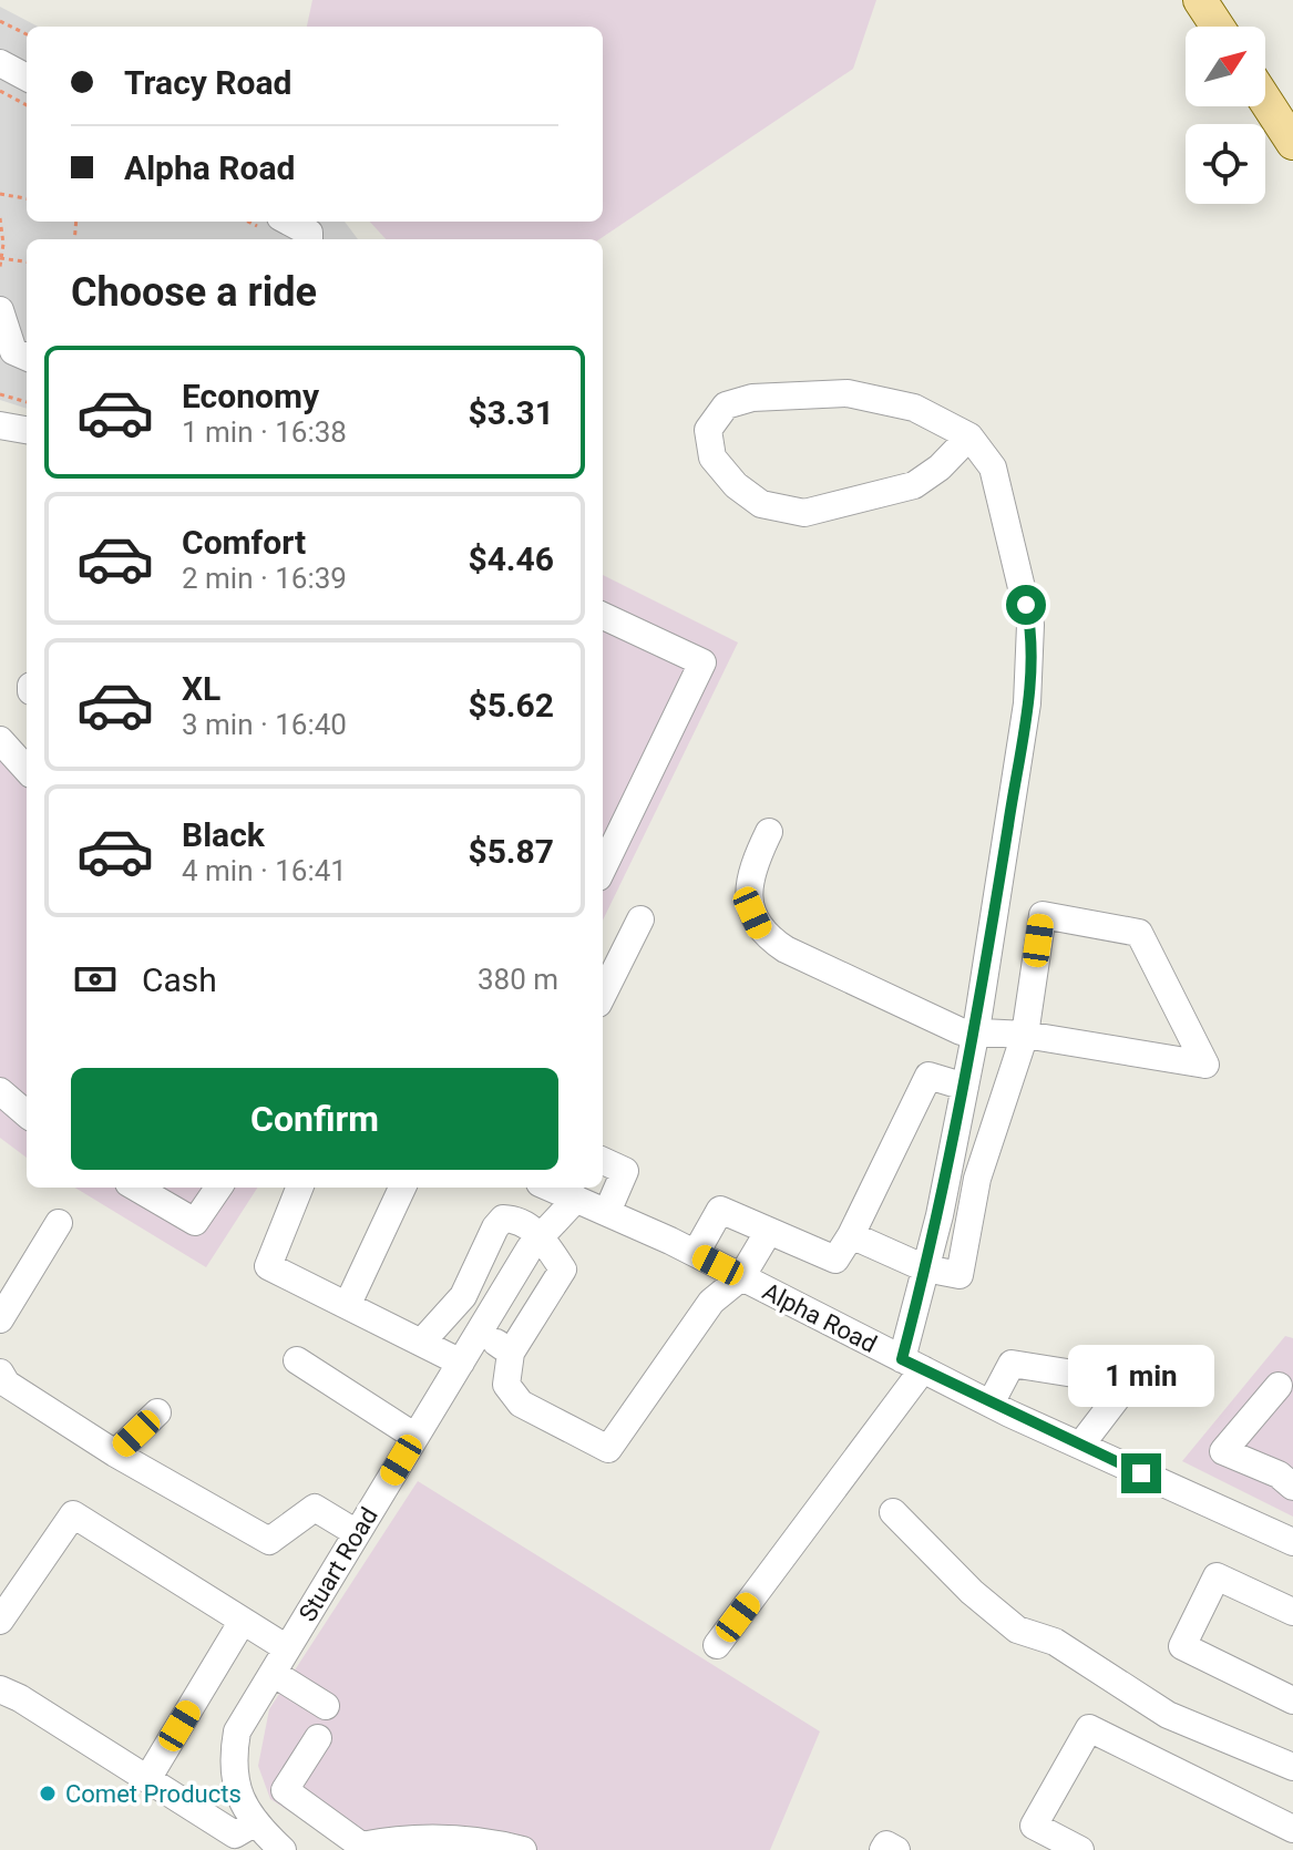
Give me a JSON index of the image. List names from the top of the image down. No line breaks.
{"streets":{"street":["Alpha Road","Stuart Road"]},"crossings":[["Alpha Road","Stuart Road"]],"places":["Comet Products"],"north":"top right","page":{"banner":["Tracy Road","Alpha Road"],"heading":"Choose a ride","list":[{"name":"Economy","note":"1 min · 16:38","value":"$3.31"},{"name":"Comfort","note":"2 min · 16:39","value":"$4.46"},{"name":"XL","note":"3 min · 16:40","value":"$5.62"},{"name":"Black","note":"4 min · 16:41","value":"$5.87"}],"pay":["Cash","380 m"],"buttons":"Confirm","bubble":"1 min"}}
